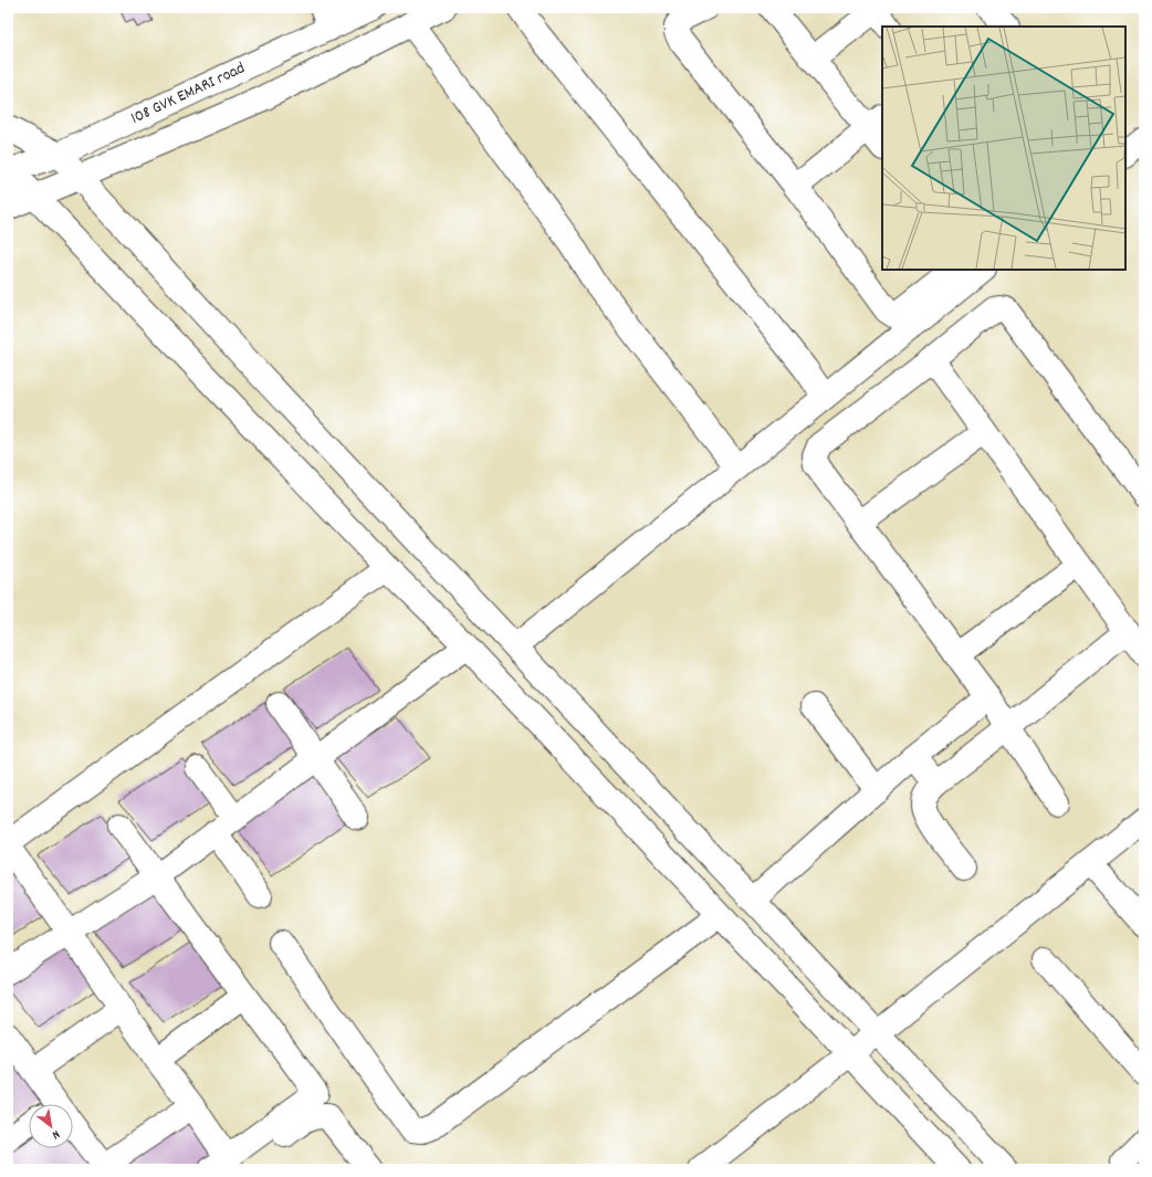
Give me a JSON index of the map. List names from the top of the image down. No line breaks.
{"streets":{"street":["108 GVK EMARI road"]},"north":"bottom right"}
